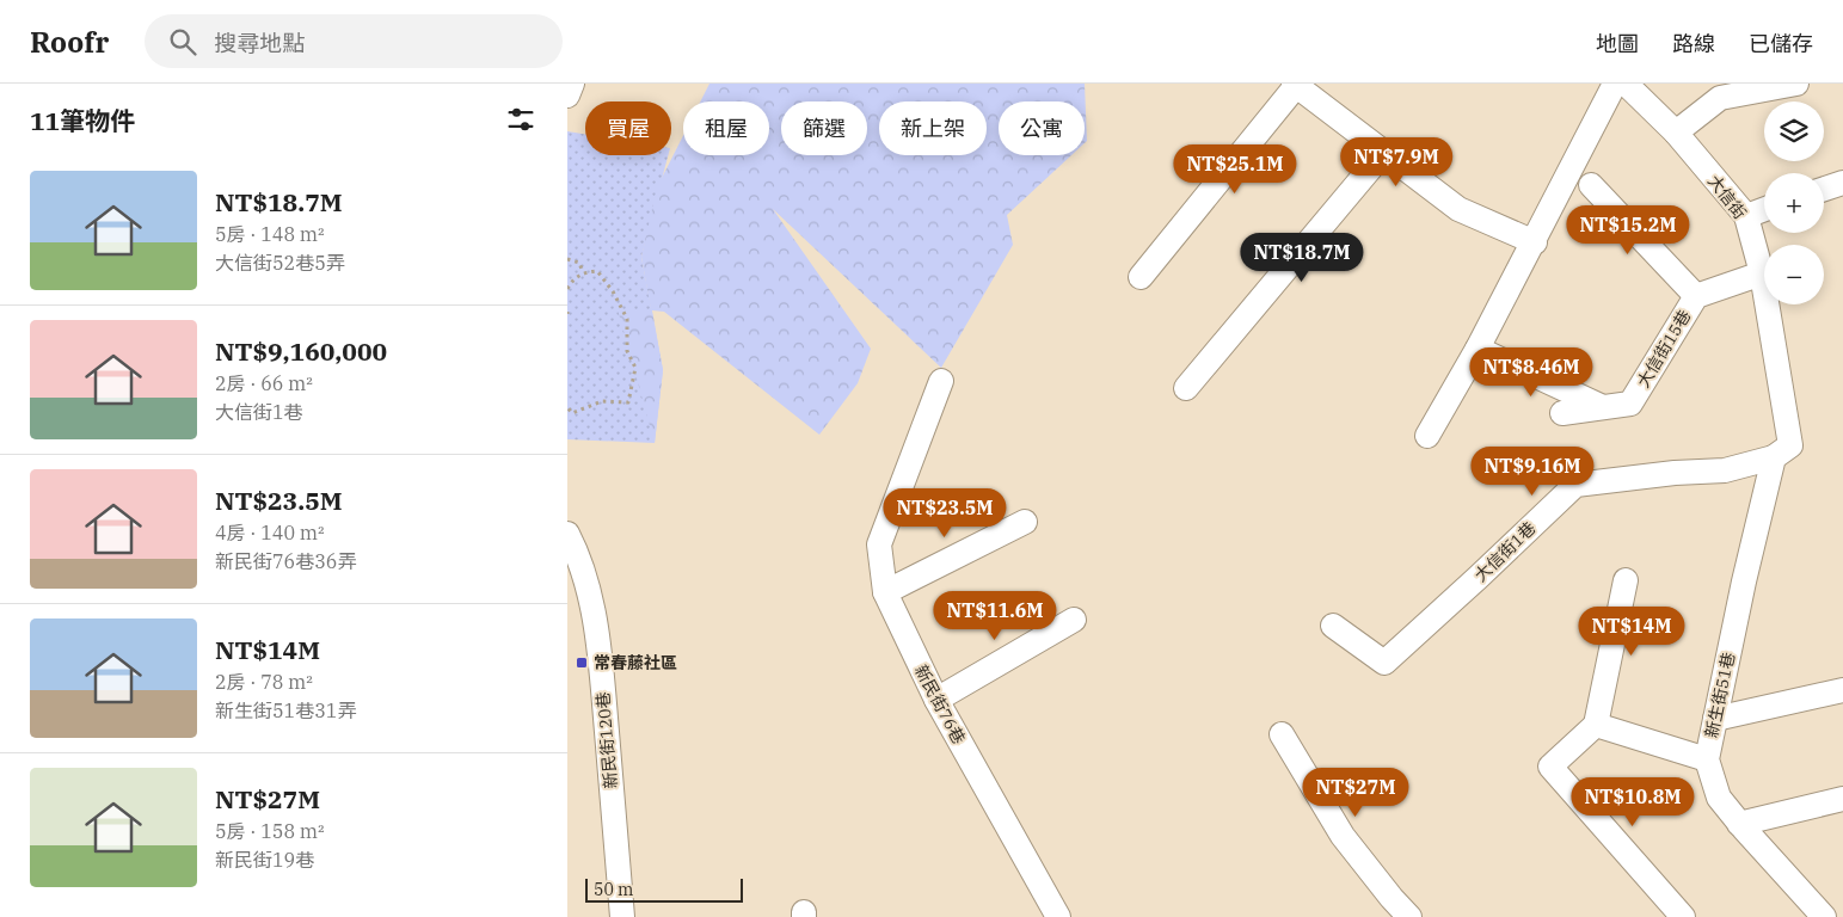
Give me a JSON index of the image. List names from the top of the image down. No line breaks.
{"streets":{"street":["大信街","大信街15巷","大信街1巷","新生街51巷","新民街76巷","新民街120巷"]},"crossings":[["大信街","大信街15巷"],["大信街","大信街1巷"],["大信街","新生街51巷"],["大信街1巷","新生街51巷"]],"places":{"transit":["常春藤社區"]},"scale_bar":"50 m","page":{"header":"Roofr","search":"搜尋地點","nav":["地圖","路線","已儲存"],"heading":"11筆物件","map_buttons":["+","−"],"chip":["買屋","租屋","篩選","新上架","公寓"],"price":["NT$7.9M","NT$25.1M","NT$15.2M","NT$18.7M","NT$8.46M","NT$9.16M","NT$23.5M","NT$11.6M","NT$14M","NT$27M","NT$10.8M"],"list":[{"name":"NT$18.7M","note":"5房 · 148 m² · 大信街52巷5弄"},{"name":"NT$9,160,000","note":"2房 · 66 m² · 大信街1巷"},{"name":"NT$23.5M","note":"4房 · 140 m² · 新民街76巷36弄"},{"name":"NT$14M","note":"2房 · 78 m² · 新生街51巷31弄"},{"name":"NT$27M","note":"5房 · 158 m² · 新民街19巷"}],"scale":"50 m"}}
